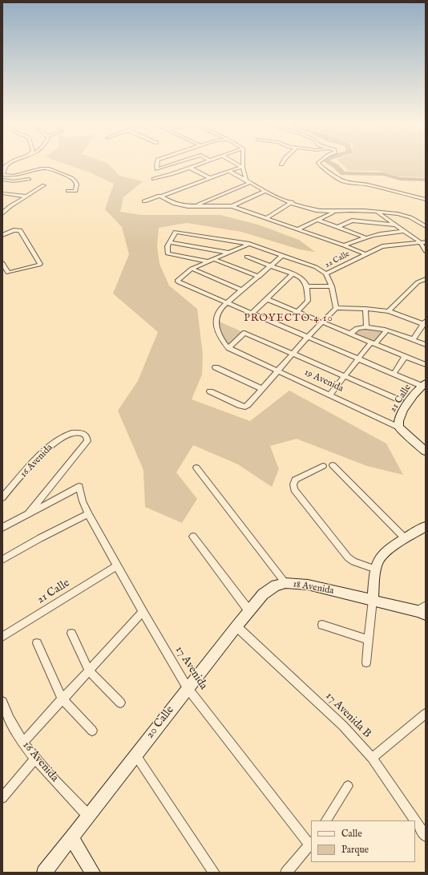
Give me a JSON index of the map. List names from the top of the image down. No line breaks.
{"streets":{"street":["22 Calle","19 Avenida","21 Calle","16 Avenida","18 Avenida","17 Avenida","17 Avenida B","20 Calle"]},"crossings":[["19 Avenida","21 Calle"],["21 Calle","17 Avenida"],["16 Avenida","17 Avenida"],["16 Avenida","20 Calle"],["18 Avenida","20 Calle"],["17 Avenida","20 Calle"],["17 Avenida B","20 Calle"]],"districts":["PROYECTO 4.10"],"legend":["Calle","Parque"]}
